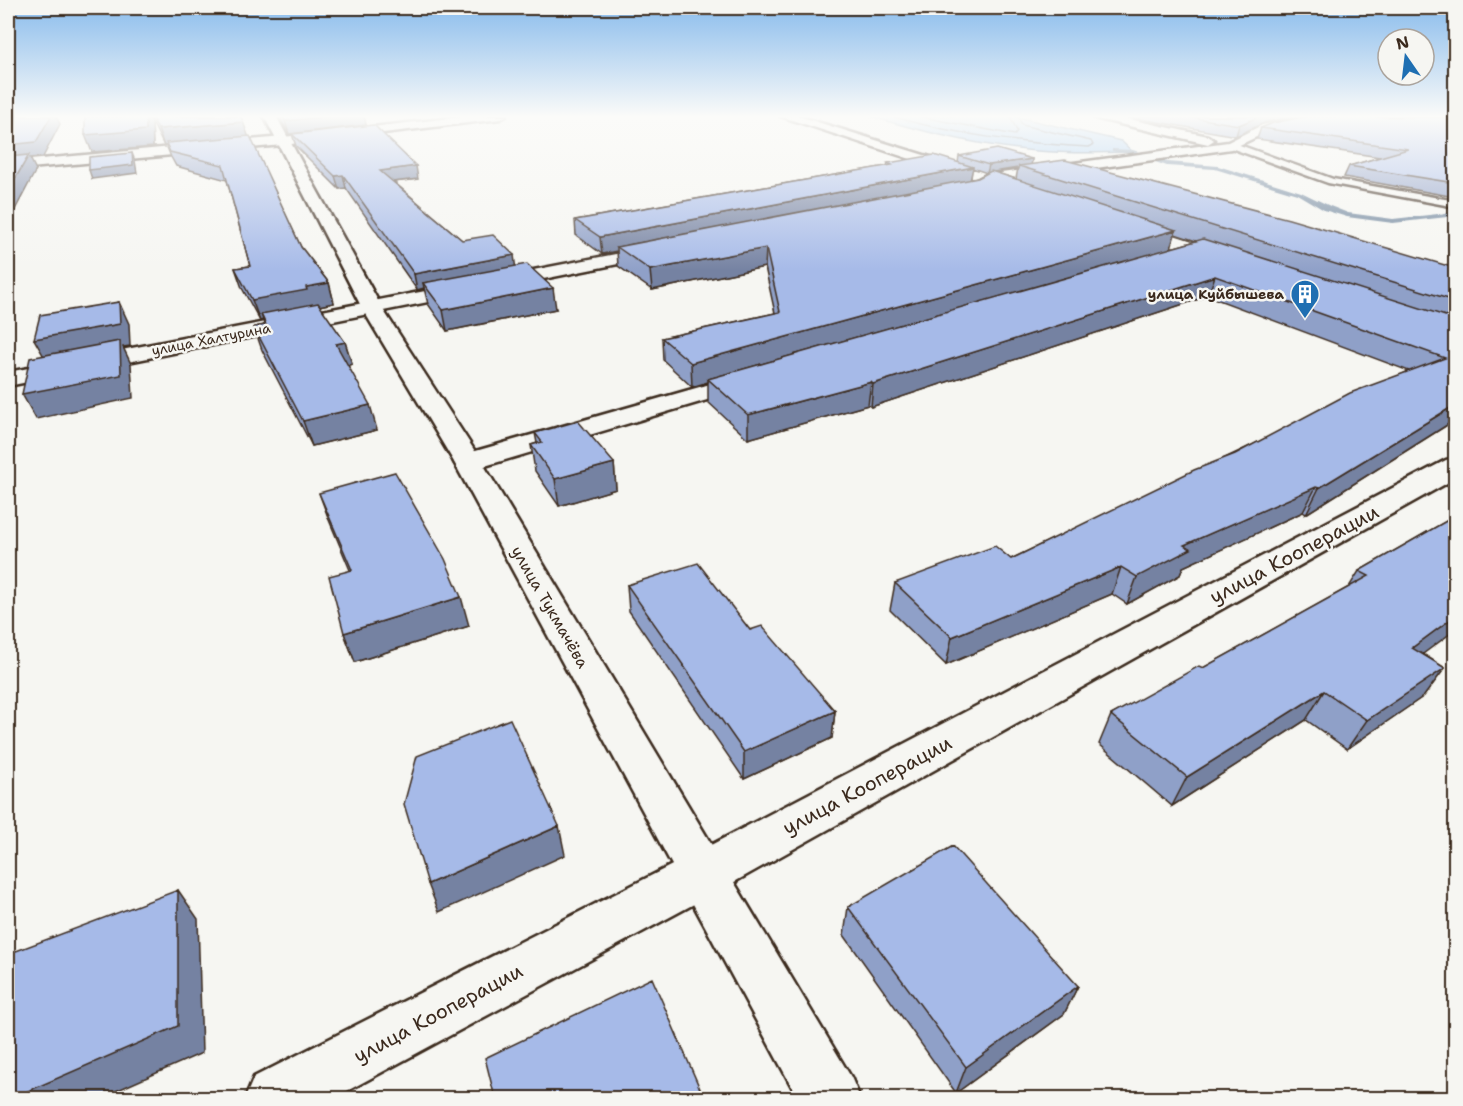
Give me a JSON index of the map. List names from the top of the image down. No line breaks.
{"streets":{"street":["улица Халтурина","улица Кооперации","улица Тукмачёва"]},"crossings":[["улица Халтурина","улица Тукмачёва"],["улица Кооперации","улица Тукмачёва"]],"places":{"building":["улица Куйбышева"]},"north":"top"}
